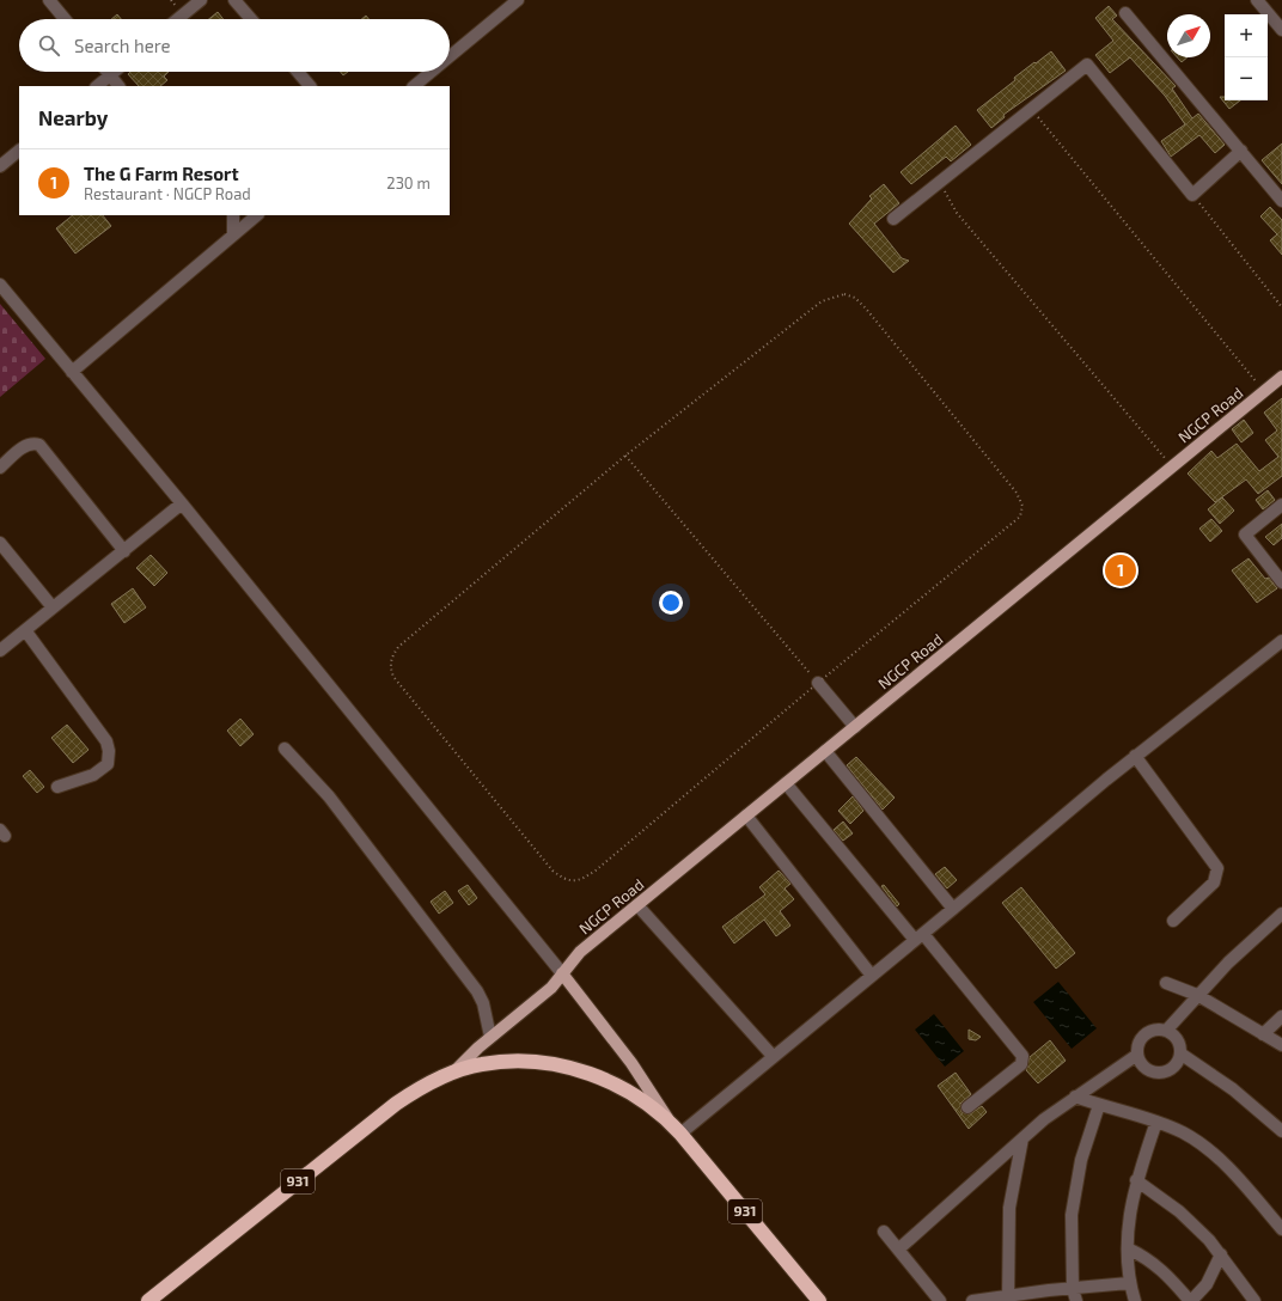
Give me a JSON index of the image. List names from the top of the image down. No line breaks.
{"streets":{"highway":["931"],"main road":["NGCP Road"]},"crossings":[["NGCP Road","931"]],"north":"top right","page":{"map_buttons":["+","−"],"search":"Search here","heading":"Nearby","list":[{"mark":"1","name":"The G Farm Resort","note":"Restaurant · NGCP Road","value":"230 m"}],"pins":"1"}}
